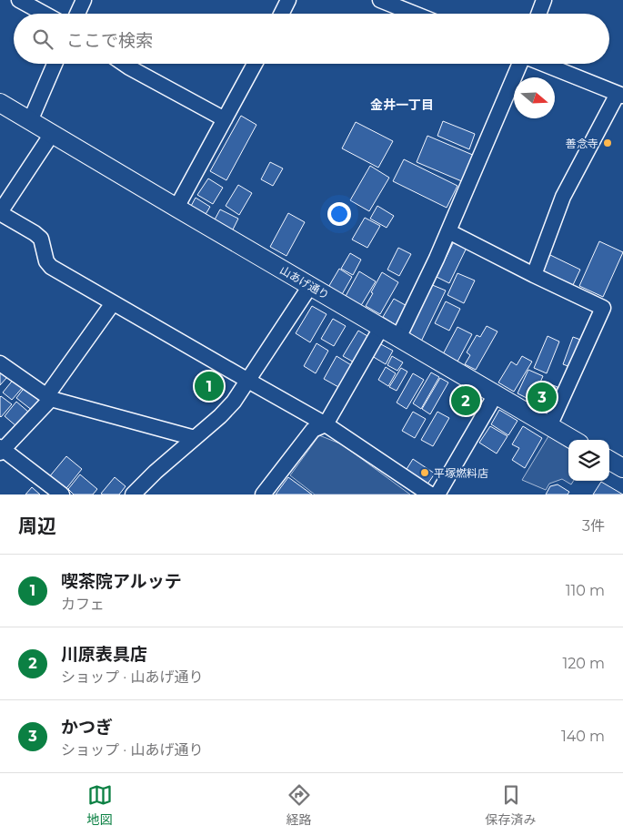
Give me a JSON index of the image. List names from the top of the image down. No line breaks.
{"streets":{"main road":["山あげ通り"]},"districts":["金井一丁目"],"places":["善念寺","平塚燃料店"],"north":"right","page":{"search":"ここで検索","pins":["1","3","2"],"heading":["周辺","3件"],"list":[{"mark":"1","name":"喫茶院アルッテ","note":"カフェ","value":"110 m"},{"mark":"2","name":"川原表具店","note":"ショップ · 山あげ通り","value":"120 m"},{"mark":"3","name":"かつぎ","note":"ショップ · 山あげ通り","value":"140 m"}],"nav":["地図","経路","保存済み"]}}
